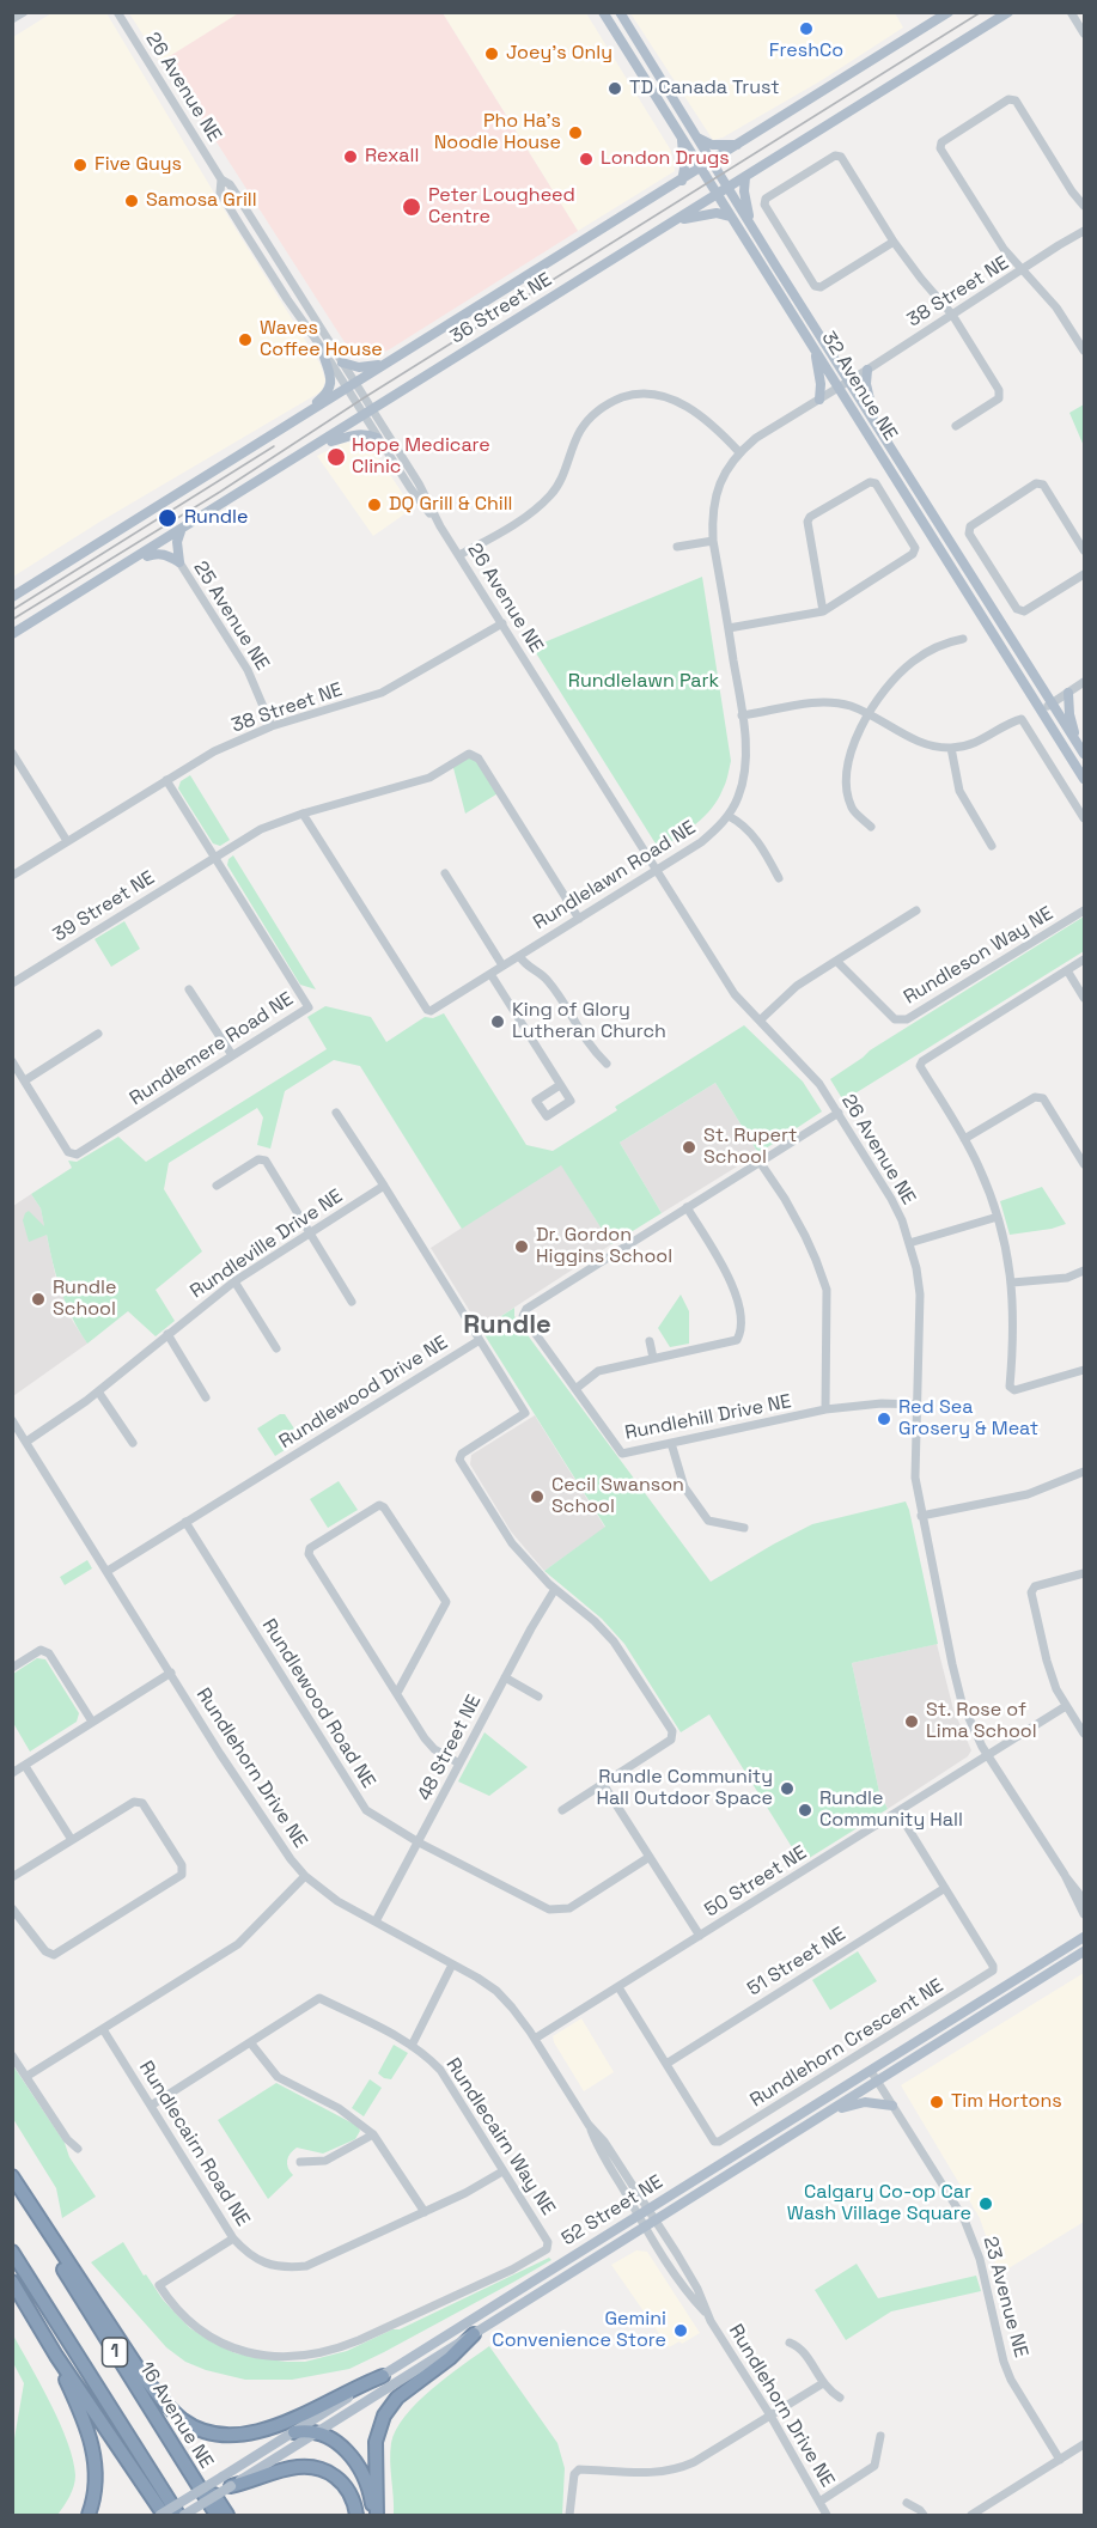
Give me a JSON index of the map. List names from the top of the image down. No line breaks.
{"streets":{"highway":["1","16 Avenue NE"],"main road":["36 Street NE","32 Avenue NE","52 Street NE"],"street":["26 Avenue NE","38 Street NE","25 Avenue NE","Rundlelawn Road NE","39 Street NE","Rundleson Way NE","Rundlemere Road NE","Rundleville Drive NE","Rundlewood Drive NE","Rundlehill Drive NE","Rundlewood Road NE","48 Street NE","Rundlehorn Drive NE","50 Street NE","51 Street NE","Rundlehorn Crescent NE","Rundlecairn Way NE","Rundlecairn Road NE","23 Avenue NE"]},"crossings":[["26 Avenue NE","38 Street NE"],["26 Avenue NE","36 Street NE"],["26 Avenue NE","Rundlelawn Road NE"],["26 Avenue NE","Rundlehill Drive NE"],["26 Avenue NE","50 Street NE"],["38 Street NE","32 Avenue NE"],["38 Street NE","25 Avenue NE"],["38 Street NE","Rundlelawn Road NE"],["38 Street NE","Rundlemere Road NE"],["36 Street NE","32 Avenue NE"],["32 Avenue NE","Rundlelawn Road NE"],["Rundlelawn Road NE","39 Street NE"],["39 Street NE","Rundlemere Road NE"],["Rundleville Drive NE","Rundlehorn Drive NE"],["Rundlewood Drive NE","Rundlewood Road NE"],["Rundlewood Drive NE","Rundlehorn Drive NE"],["Rundlewood Road NE","48 Street NE"],["48 Street NE","Rundlehorn Drive NE"],["Rundlehorn Drive NE","50 Street NE"],["Rundlehorn Drive NE","52 Street NE"],["50 Street NE","Rundlehorn Crescent NE"],["51 Street NE","Rundlehorn Crescent NE"],["Rundlecairn Way NE","Rundlecairn Road NE"],["52 Street NE","23 Avenue NE"]],"districts":["Rundle"],"parks":["Rundlelawn Park"],"places":["FreshCo","Joey's Only","TD Canada Trust","Pho Ha's Noodle House","Rexall","London Drugs","Five Guys","Samosa Grill","Peter Lougheed Centre","Waves Coffee House","Hope Medicare Clinic","DQ Grill & Chill","Rundle","King of Glory Lutheran Church","St. Rupert School","Dr. Gordon Higgins School","Rundle School","Red Sea Grosery & Meat","Cecil Swanson School","St. Rose of Lima School","Rundle Community Hall Outdoor Space","Rundle Community Hall","Tim Hortons","Calgary Co-op Car Wash Village Square","Gemini Convenience Store"]}
